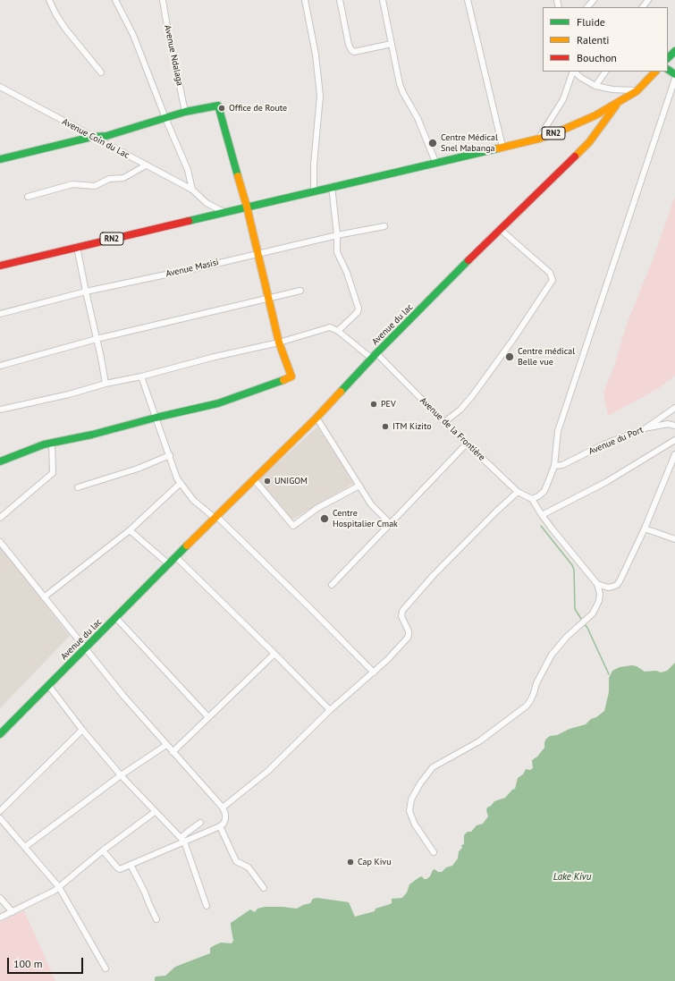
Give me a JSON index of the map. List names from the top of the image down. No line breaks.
{"streets":{"main road":["RN2","Avenue du lac"],"street":["Avenue Ndalaga","Avenue Coin du Lac","Avenue Masisi","Avenue de la Frontière","Avenue du Port"]},"crossings":[["RN2","Avenue Coin du Lac"],["RN2","Avenue du lac"],["Avenue du lac","Avenue de la Frontière"]],"water":["Lake Kivu"],"places":["Office de Route","Centre Médical Snel Mabanga","Centre médical Belle vue","PEV","ITM Kizito","UNIGOM","Centre Hospitalier Cmak","Cap Kivu"],"legend":["Fluide","Ralenti","Bouchon"],"scale_bar":"100 m"}
